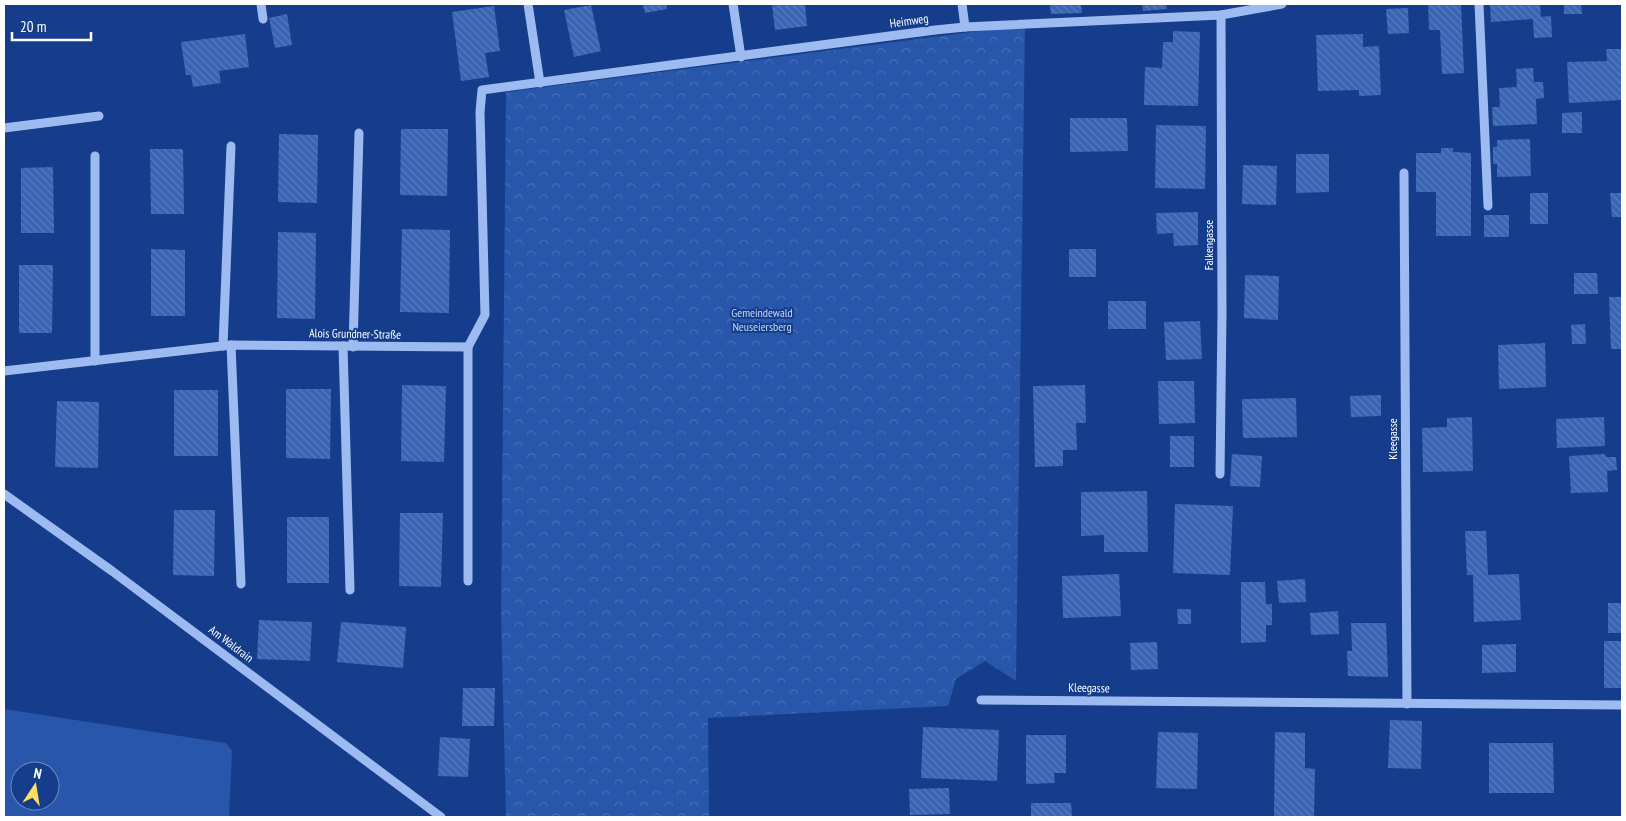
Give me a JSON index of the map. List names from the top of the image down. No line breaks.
{"streets":{"street":["Heimweg","Falkengasse","Alois Grundner-Straße","Kleegasse","Am Waldrain"]},"crossings":[["Heimweg","Falkengasse"],["Heimweg","Alois Grundner-Straße"]],"parks":["Gemeindewald Neuseiersberg"],"scale_bar":"20 m","north":"top"}
